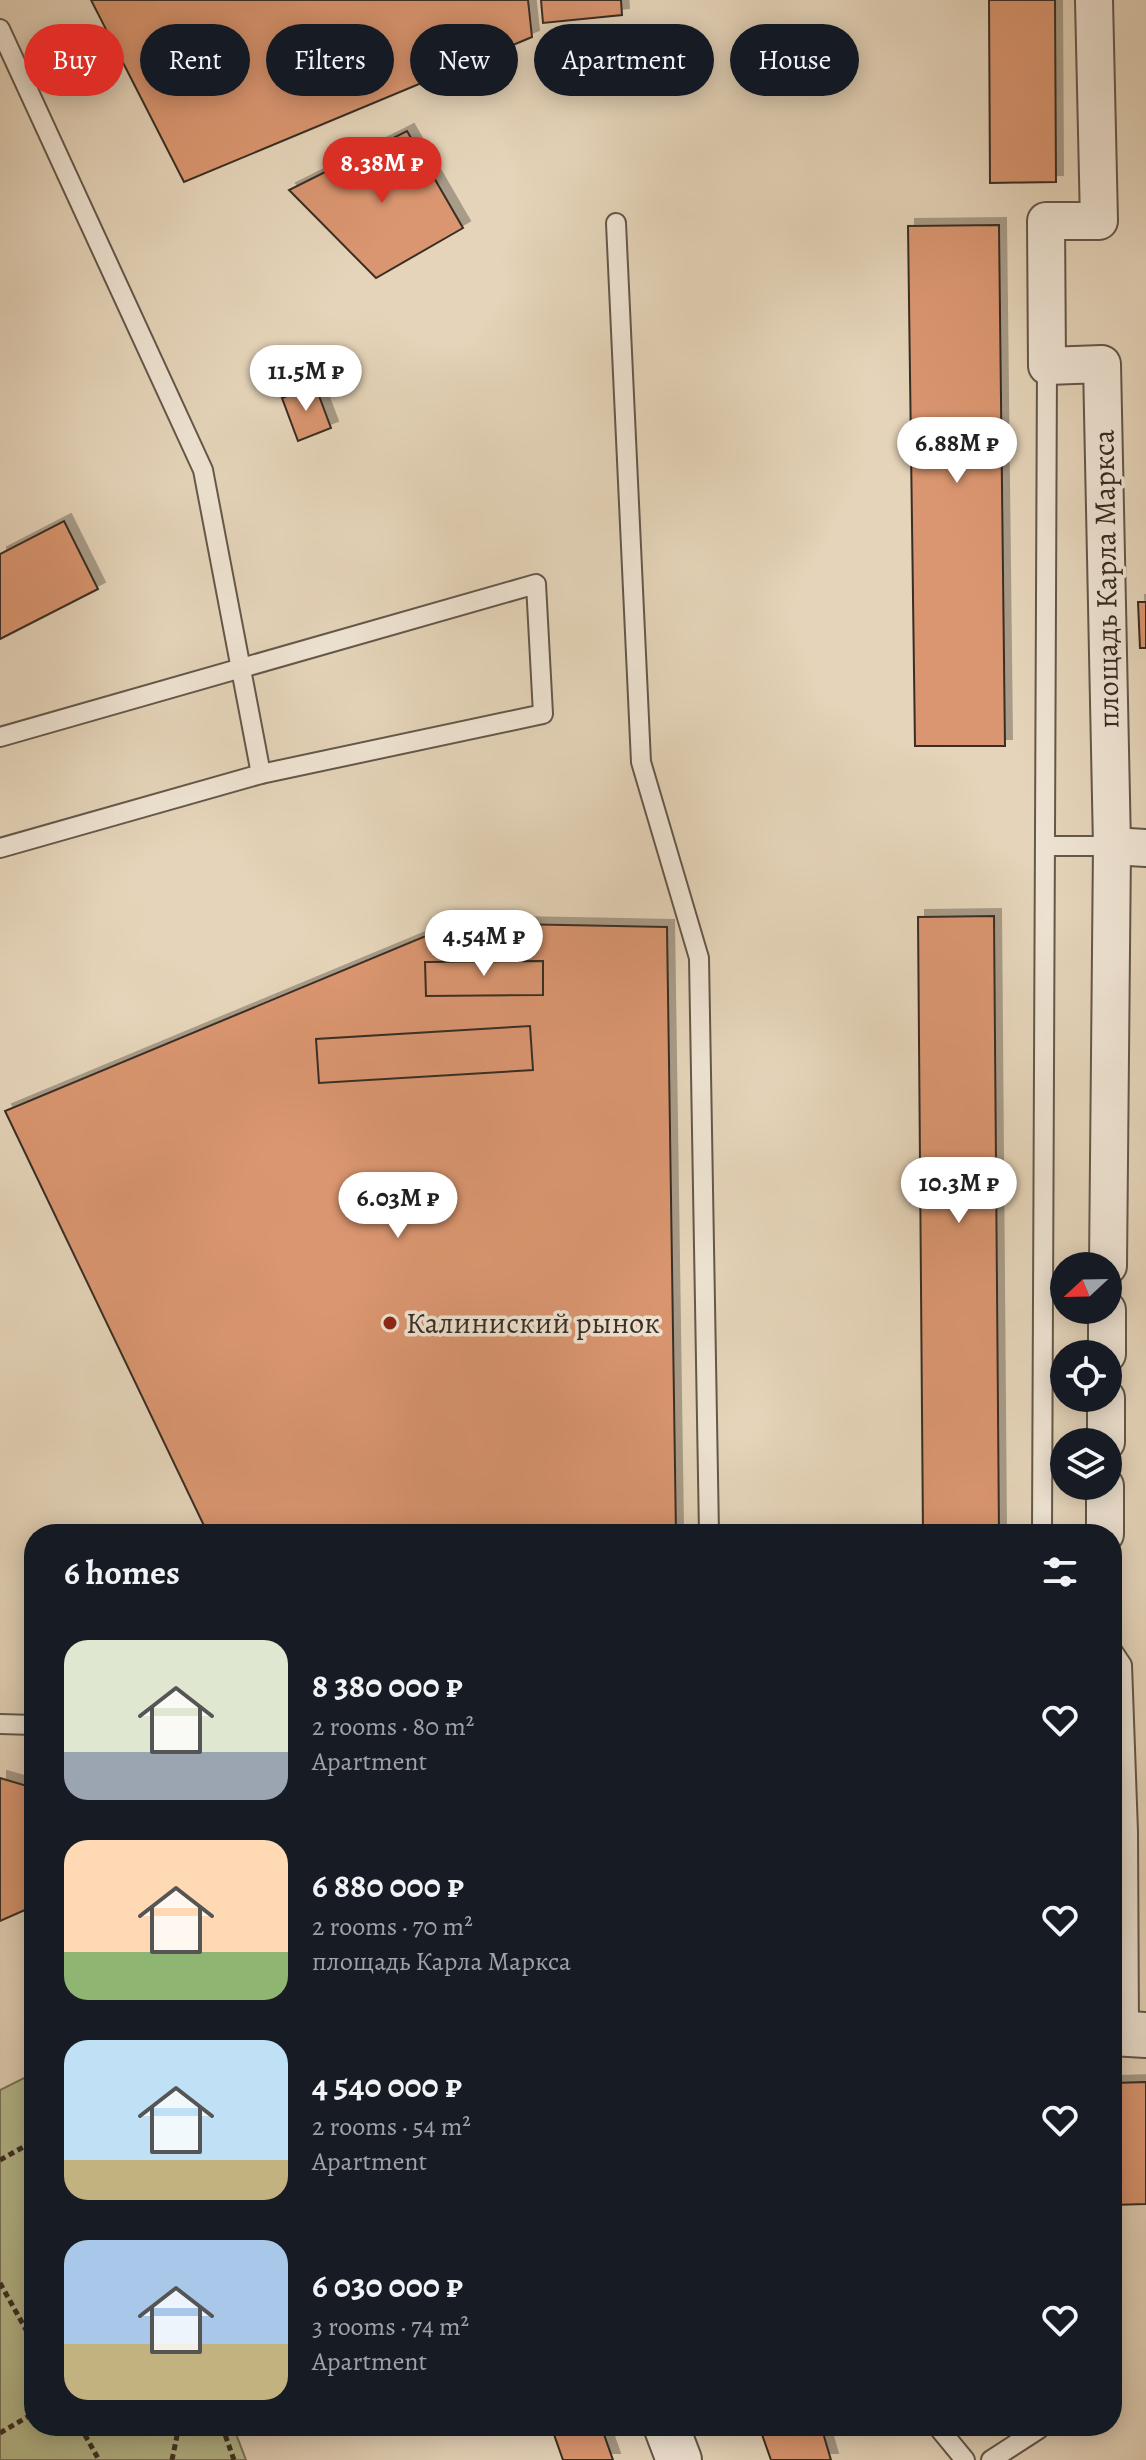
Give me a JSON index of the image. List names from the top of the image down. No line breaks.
{"streets":{"street":["площадь Карла Маркса"]},"places":["Калиниский рынок"],"north":"left","page":{"chip":["Buy","Rent","Filters","New","Apartment","House"],"price":["8.38M ₽","11.5M ₽","6.88M ₽","4.54M ₽","10.3M ₽","6.03M ₽"],"heading":"6 homes","list":[{"name":"8 380 000 ₽","note":"2 rooms · 80 m² · Apartment"},{"name":"6 880 000 ₽","note":"2 rooms · 70 m² · площадь Карла Маркса"},{"name":"4 540 000 ₽","note":"2 rooms · 54 m² · Apartment"},{"name":"6 030 000 ₽","note":"3 rooms · 74 m² · Apartment"}]}}
